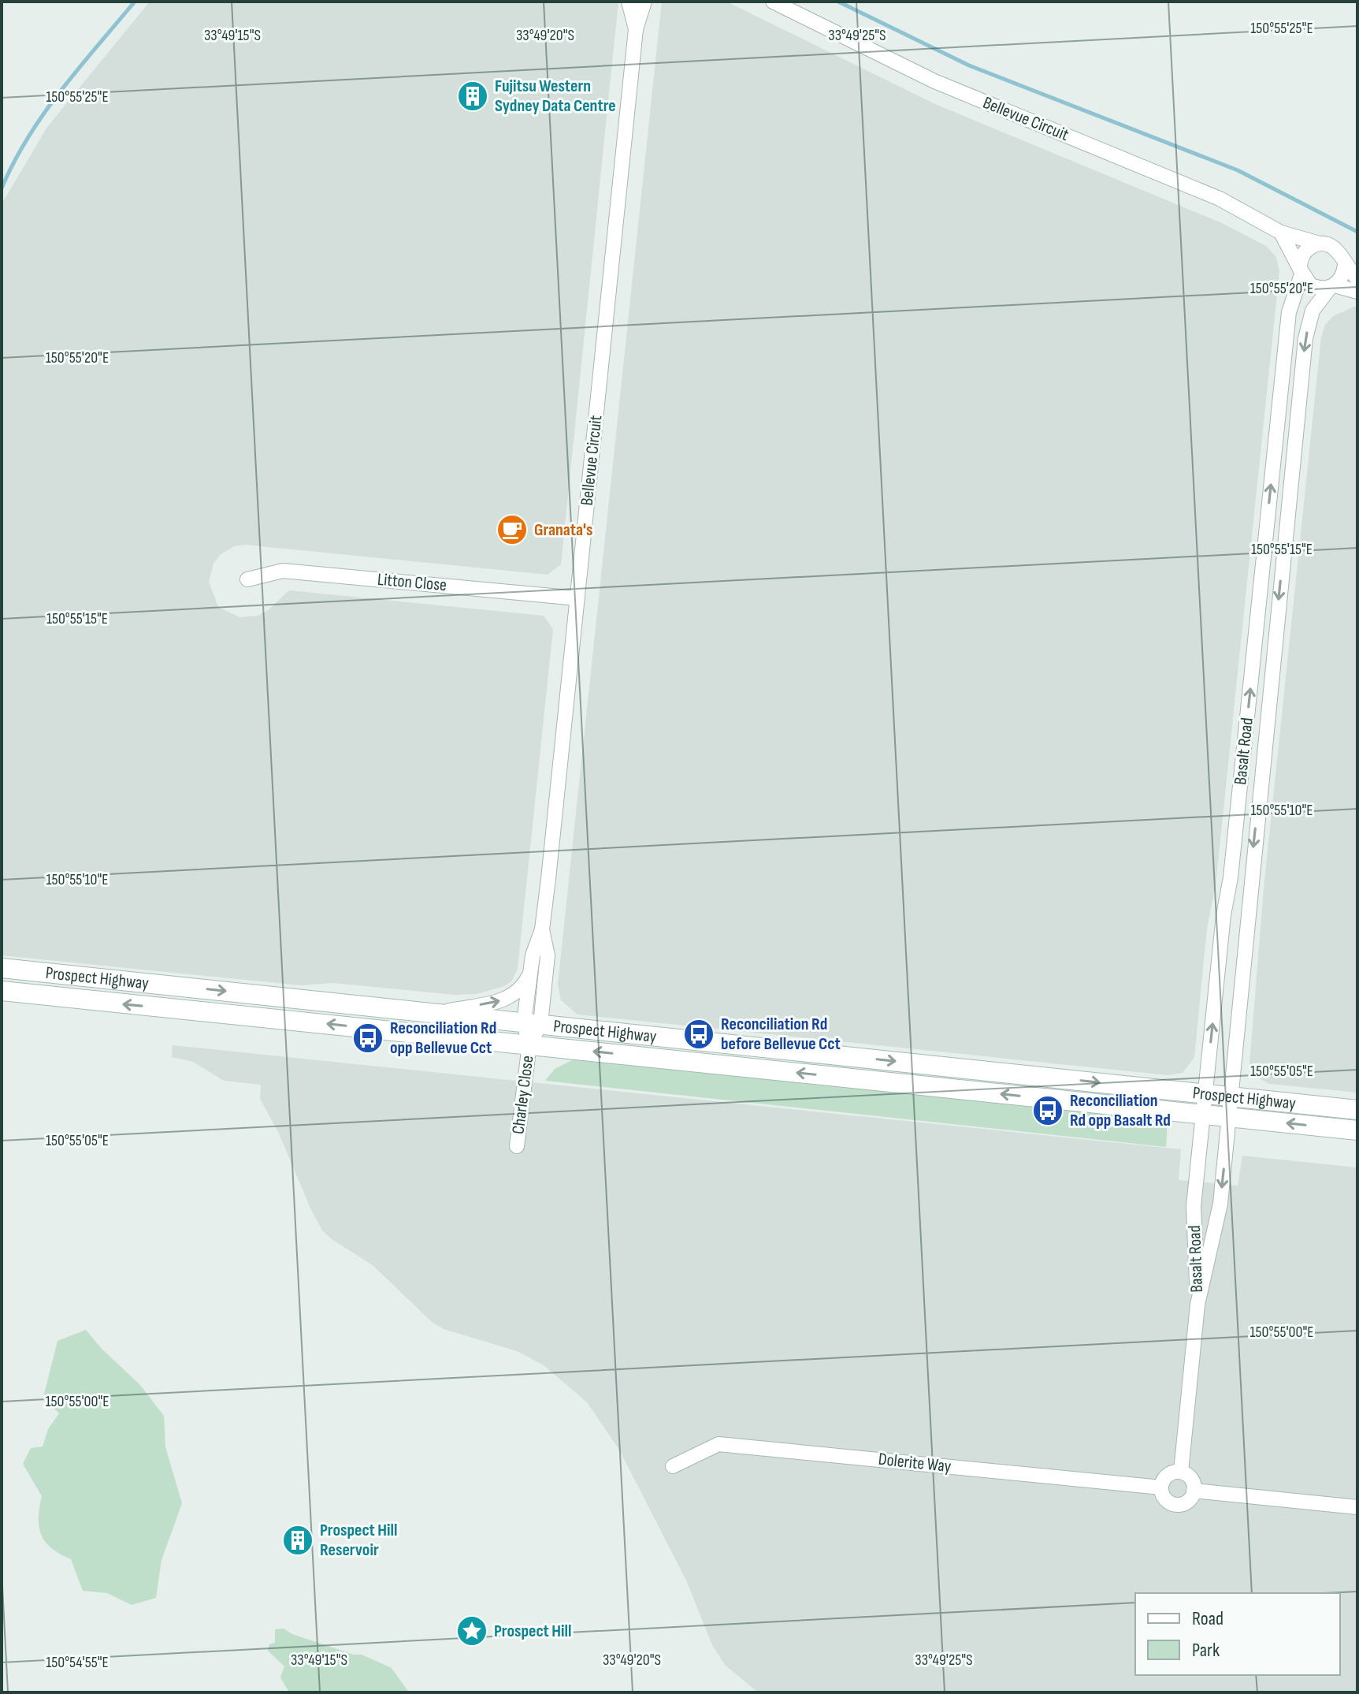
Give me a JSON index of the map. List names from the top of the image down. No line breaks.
{"streets":{"main road":["Prospect Highway"],"street":["Bellevue Circuit","Litton Close","Basalt Road","Charley Close","Dolerite Way"]},"crossings":[["Bellevue Circuit","Litton Close"],["Bellevue Circuit","Basalt Road"],["Bellevue Circuit","Prospect Highway"],["Bellevue Circuit","Charley Close"],["Basalt Road","Prospect Highway"],["Basalt Road","Dolerite Way"],["Prospect Highway","Charley Close"]],"places":{"building":["Fujitsu Western Sydney Data Centre","Prospect Hill Reservoir"],"cafe":["Granata's"],"bus stop":["Reconciliation Rd before Bellevue Cct","Reconciliation Rd opp Bellevue Cct","Reconciliation Rd opp Basalt Rd"],"place":["Prospect Hill"]},"legend":["Road","Park"],"coordinates":["150°55'25\"E","33°49'15\"S","33°49'20\"S","33°49'25\"S","150°55'20\"E","150°55'15\"E","150°55'10\"E","150°55'05\"E","150°55'00\"E","150°54'55\"E"]}
